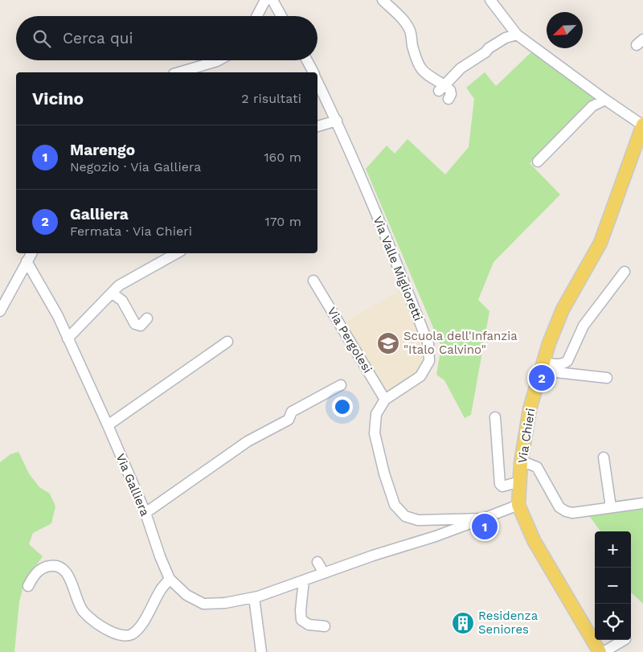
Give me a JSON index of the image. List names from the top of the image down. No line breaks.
{"streets":{"main road":["Via Chieri"],"street":["Via Valle Miglioretti","Via Pergolesi","Via Galliera"]},"crossings":[["Via Valle Miglioretti","Via Pergolesi"],["Via Valle Miglioretti","Via Chieri"],["Via Valle Miglioretti","Via Galliera"]],"places":{"school or university":["Scuola dell'Infanzia \"Italo Calvino\""],"building":["Residenza Seniores"]},"north":"bottom left","page":{"search":"Cerca qui","heading":["Vicino","2 risultati"],"list":[{"mark":"1","name":"Marengo","note":"Negozio · Via Galliera","value":"160 m"},{"mark":"2","name":"Galliera","note":"Fermata · Via Chieri","value":"170 m"}],"pins":["2","1"],"map_buttons":["+","−"]}}
